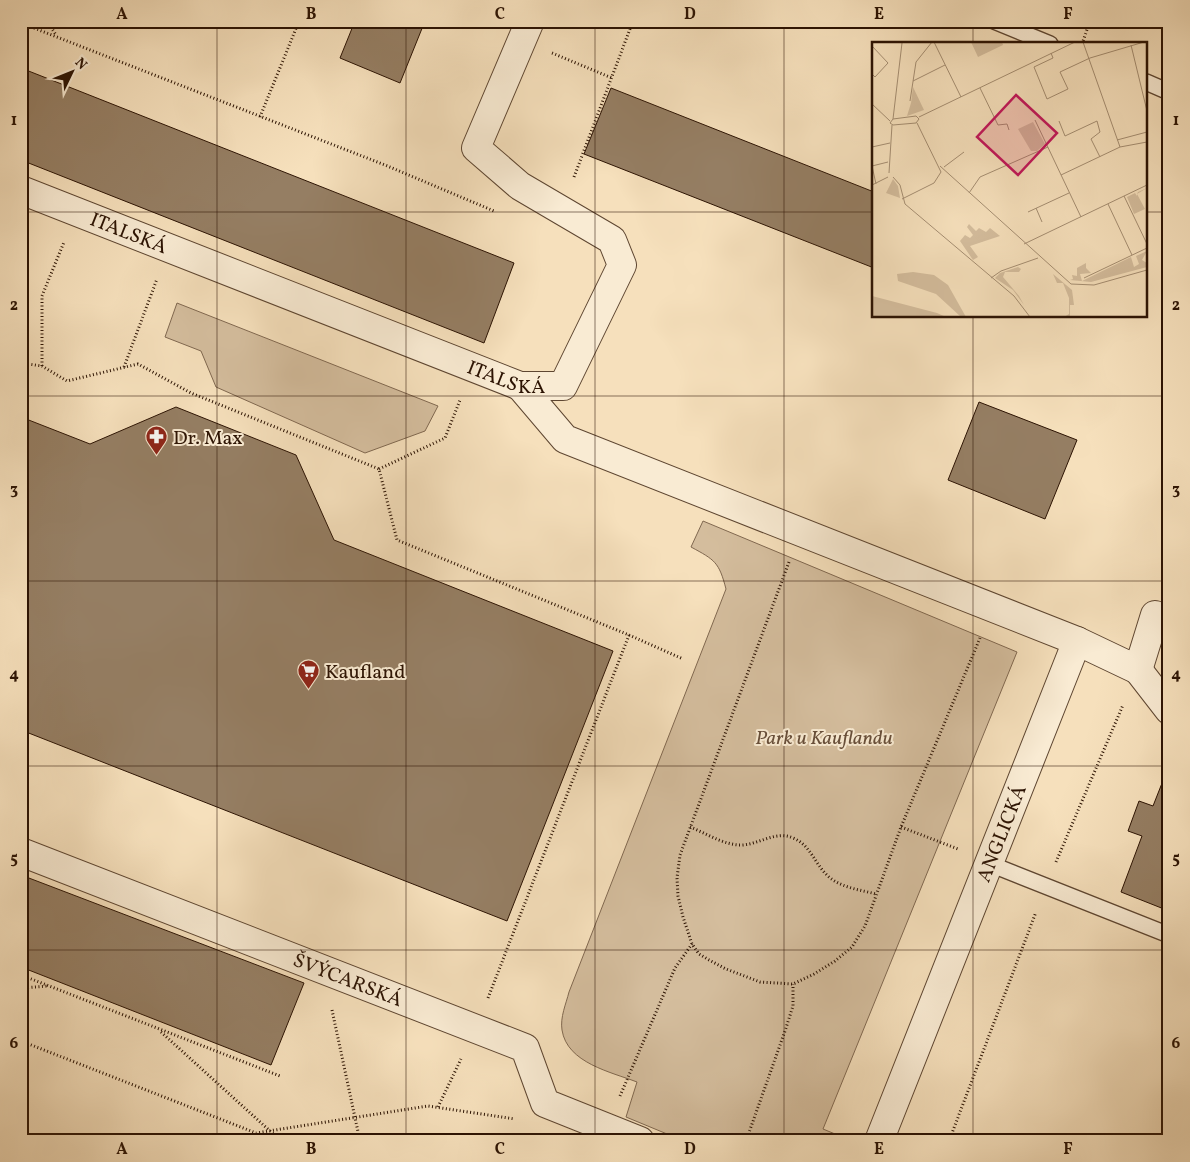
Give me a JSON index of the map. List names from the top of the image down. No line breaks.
{"streets":{"street":["ITALSKÁ","ANGLICKÁ","ŠVÝCARSKÁ"]},"parks":["Park u Kauflandu"],"places":{"pharmacy":["Dr. Max"],"supermarket":["Kaufland"]},"north":"top right","grid":{"columns":["A","B","C","D","E","F"],"rows":["1","2","3","4","5","6"]}}
